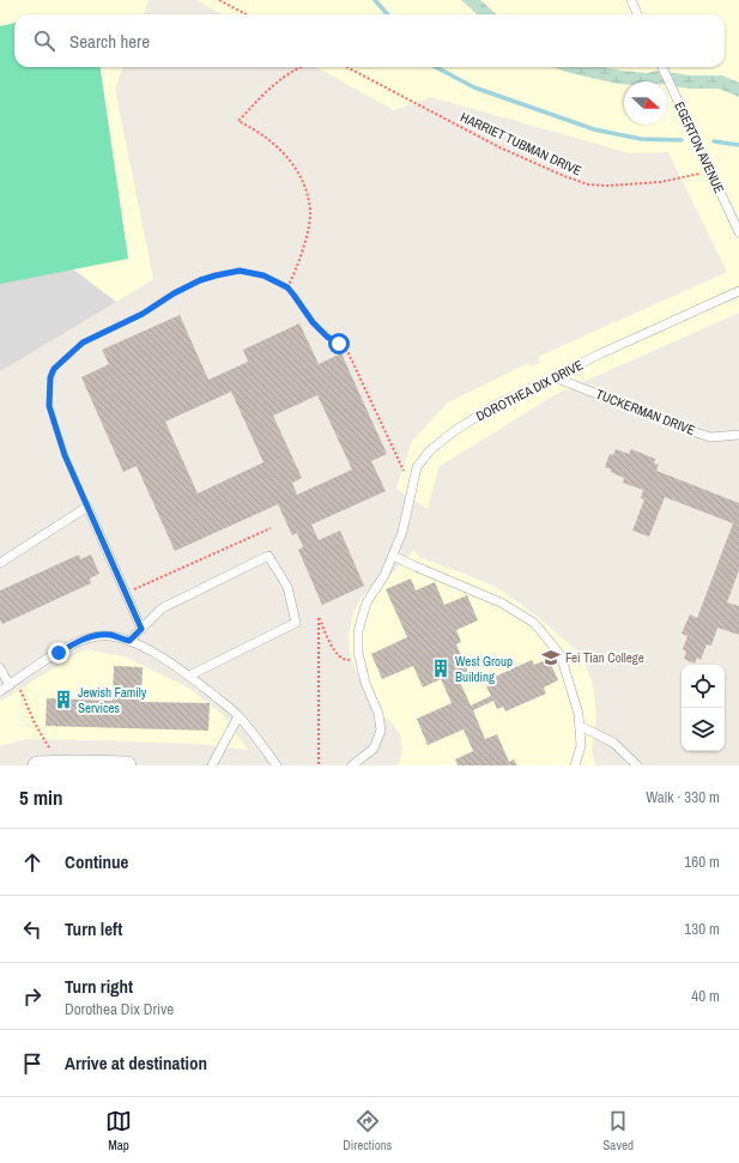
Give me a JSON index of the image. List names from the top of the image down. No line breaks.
{"streets":{"lane":["EGERTON AVENUE","DOROTHEA DIX DRIVE","TUCKERMAN DRIVE"],"path":["HARRIET TUBMAN DRIVE"]},"crossings":[["HARRIET TUBMAN DRIVE","EGERTON AVENUE"],["DOROTHEA DIX DRIVE","TUCKERMAN DRIVE"]],"places":{"school or university":["Fei Tian College"],"building":["West Group Building","Jewish Family Services"]},"north":"right","page":{"search":"Search here","heading":["5 min","Walk · 330 m"],"list":[["Continue","160 m"],["Turn left","130 m"],["Turn right","Dorothea Dix Drive","40 m"],"Arrive at destination"],"nav":["Map","Directions","Saved"]}}
